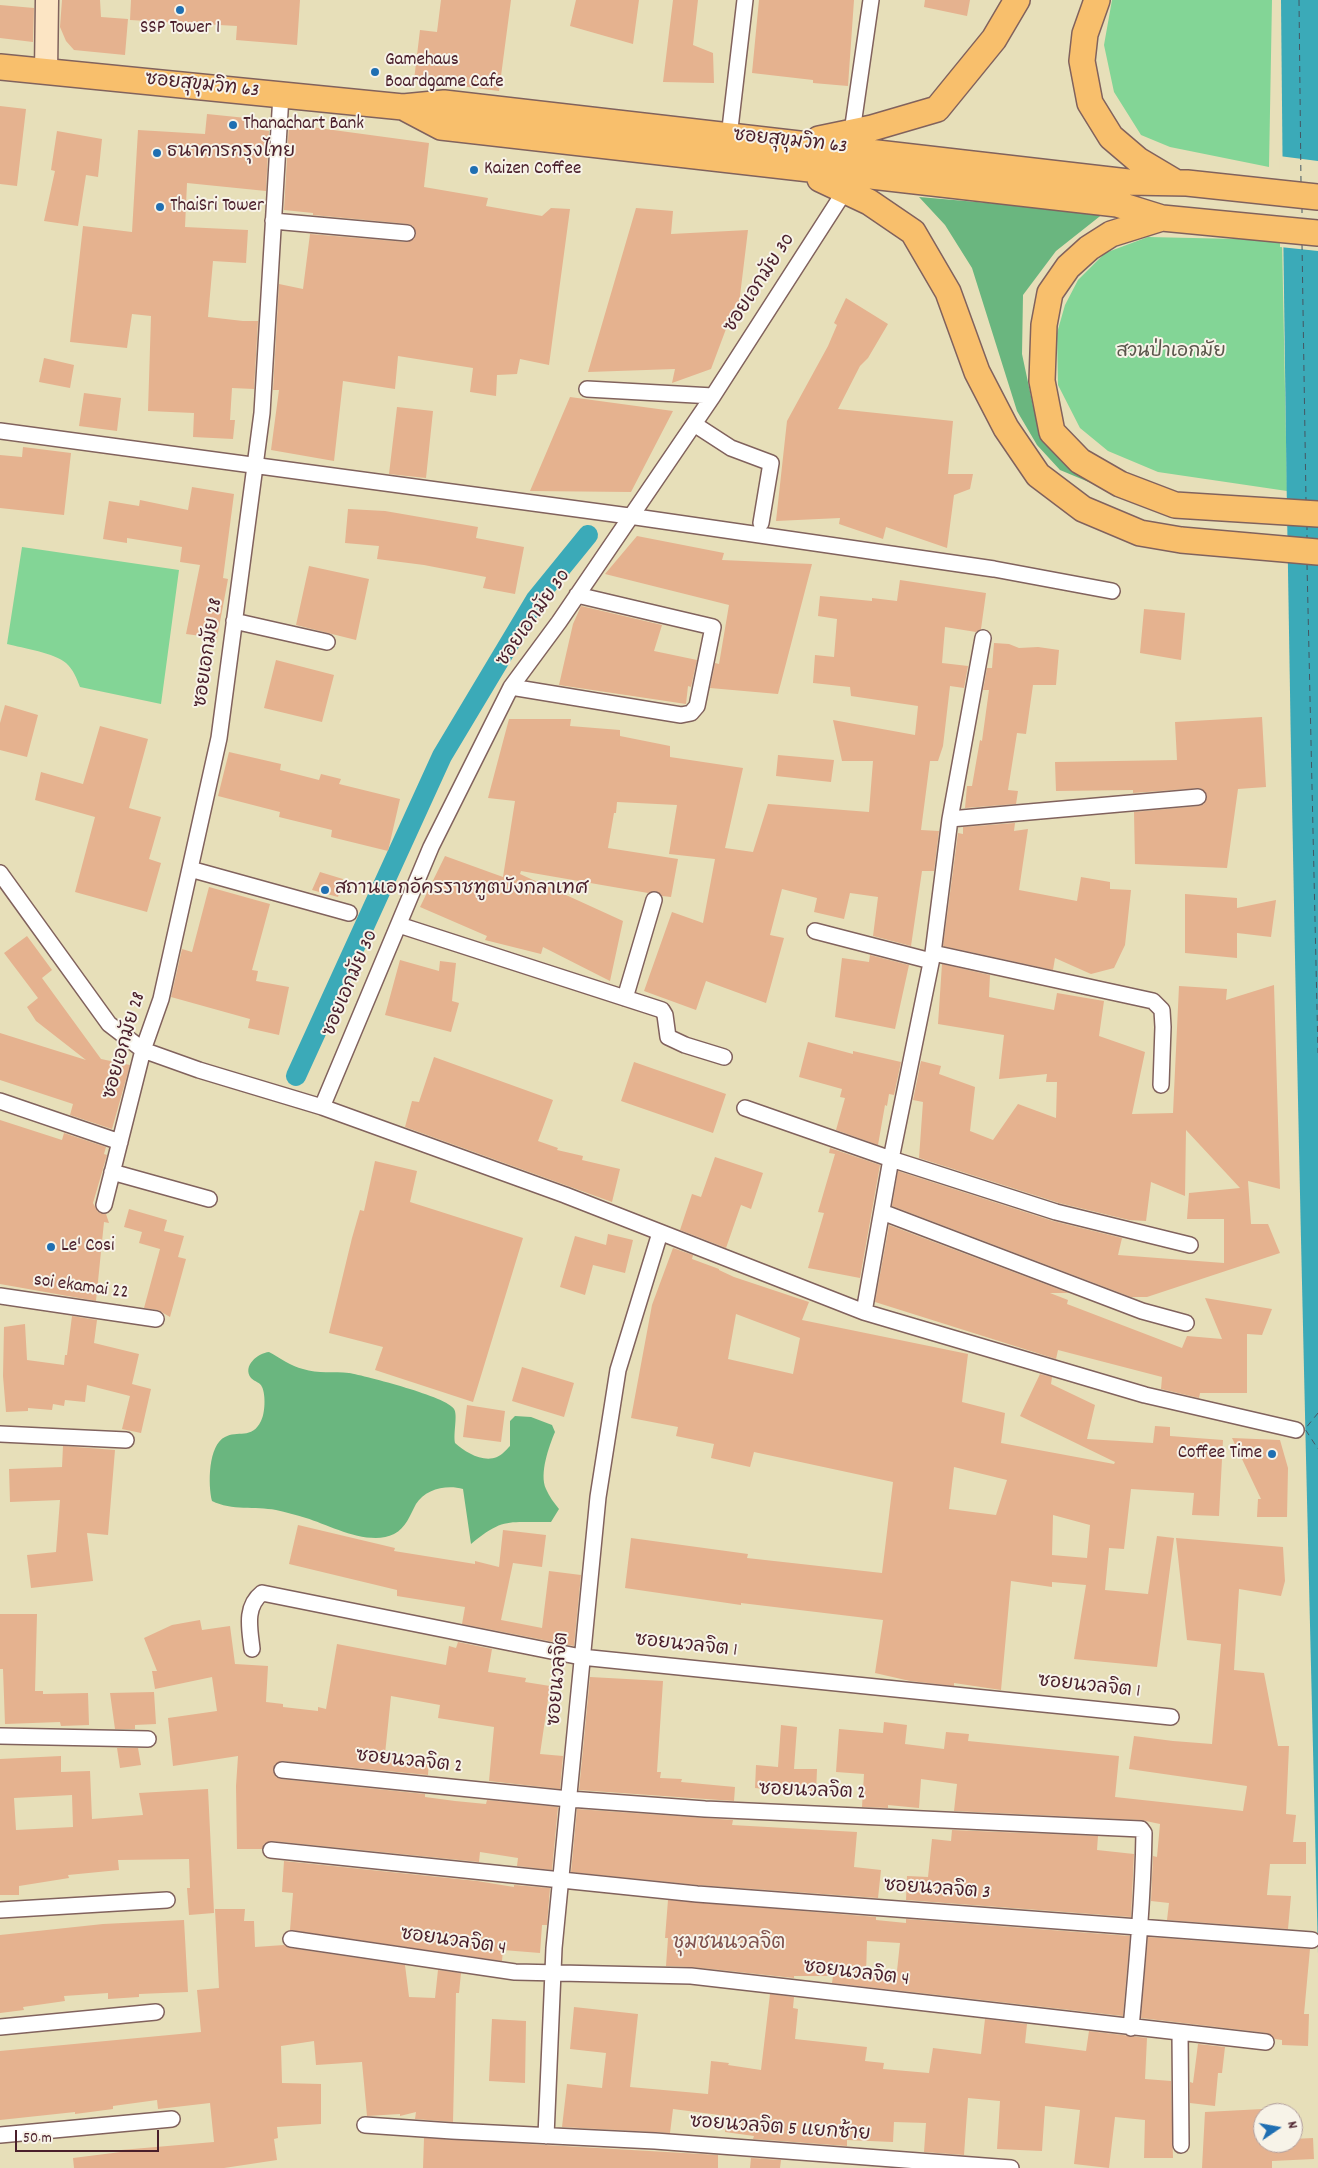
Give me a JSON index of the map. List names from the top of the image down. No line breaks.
{"streets":{"main road":["ซอยสุขุมวิท 63"],"street":["ซอยเอกมัย 30","ซอยเอกมัย 28","soi ekamai 22","ซอยนวลจิต 1","ซอยนวลจิต","ซอยนวลจิต 2","ซอยนวลจิต 3","ซอยนวลจิต 4","ซอยนวลจิต 5 แยกซ้าย"]},"crossings":[["ซอยสุขุมวิท 63","ซอยเอกมัย 28"],["ซอยนวลจิต 1","ซอยนวลจิต"],["ซอยนวลจิต","ซอยนวลจิต 2"],["ซอยนวลจิต","ซอยนวลจิต 3"],["ซอยนวลจิต","ซอยนวลจิต 4"],["ซอยนวลจิต","ซอยนวลจิต 5 แยกซ้าย"],["ซอยนวลจิต 2","ซอยนวลจิต 3"],["ซอยนวลจิต 2","ซอยนวลจิต 4"]],"districts":["ชุมชนนวลจิต"],"parks":["สวนป่าเอกมัย"],"places":["SSP Tower 1","Gamehaus Boardgame Cafe","Thanachart Bank","ธนาคารกรุงไทย","Kaizen Coffee","ThaiSri Tower","สถานเอกอัครราชทูตบังกลาเทศ","Le' Cosi","Coffee Time"],"scale_bar":"50 m","north":"right"}
